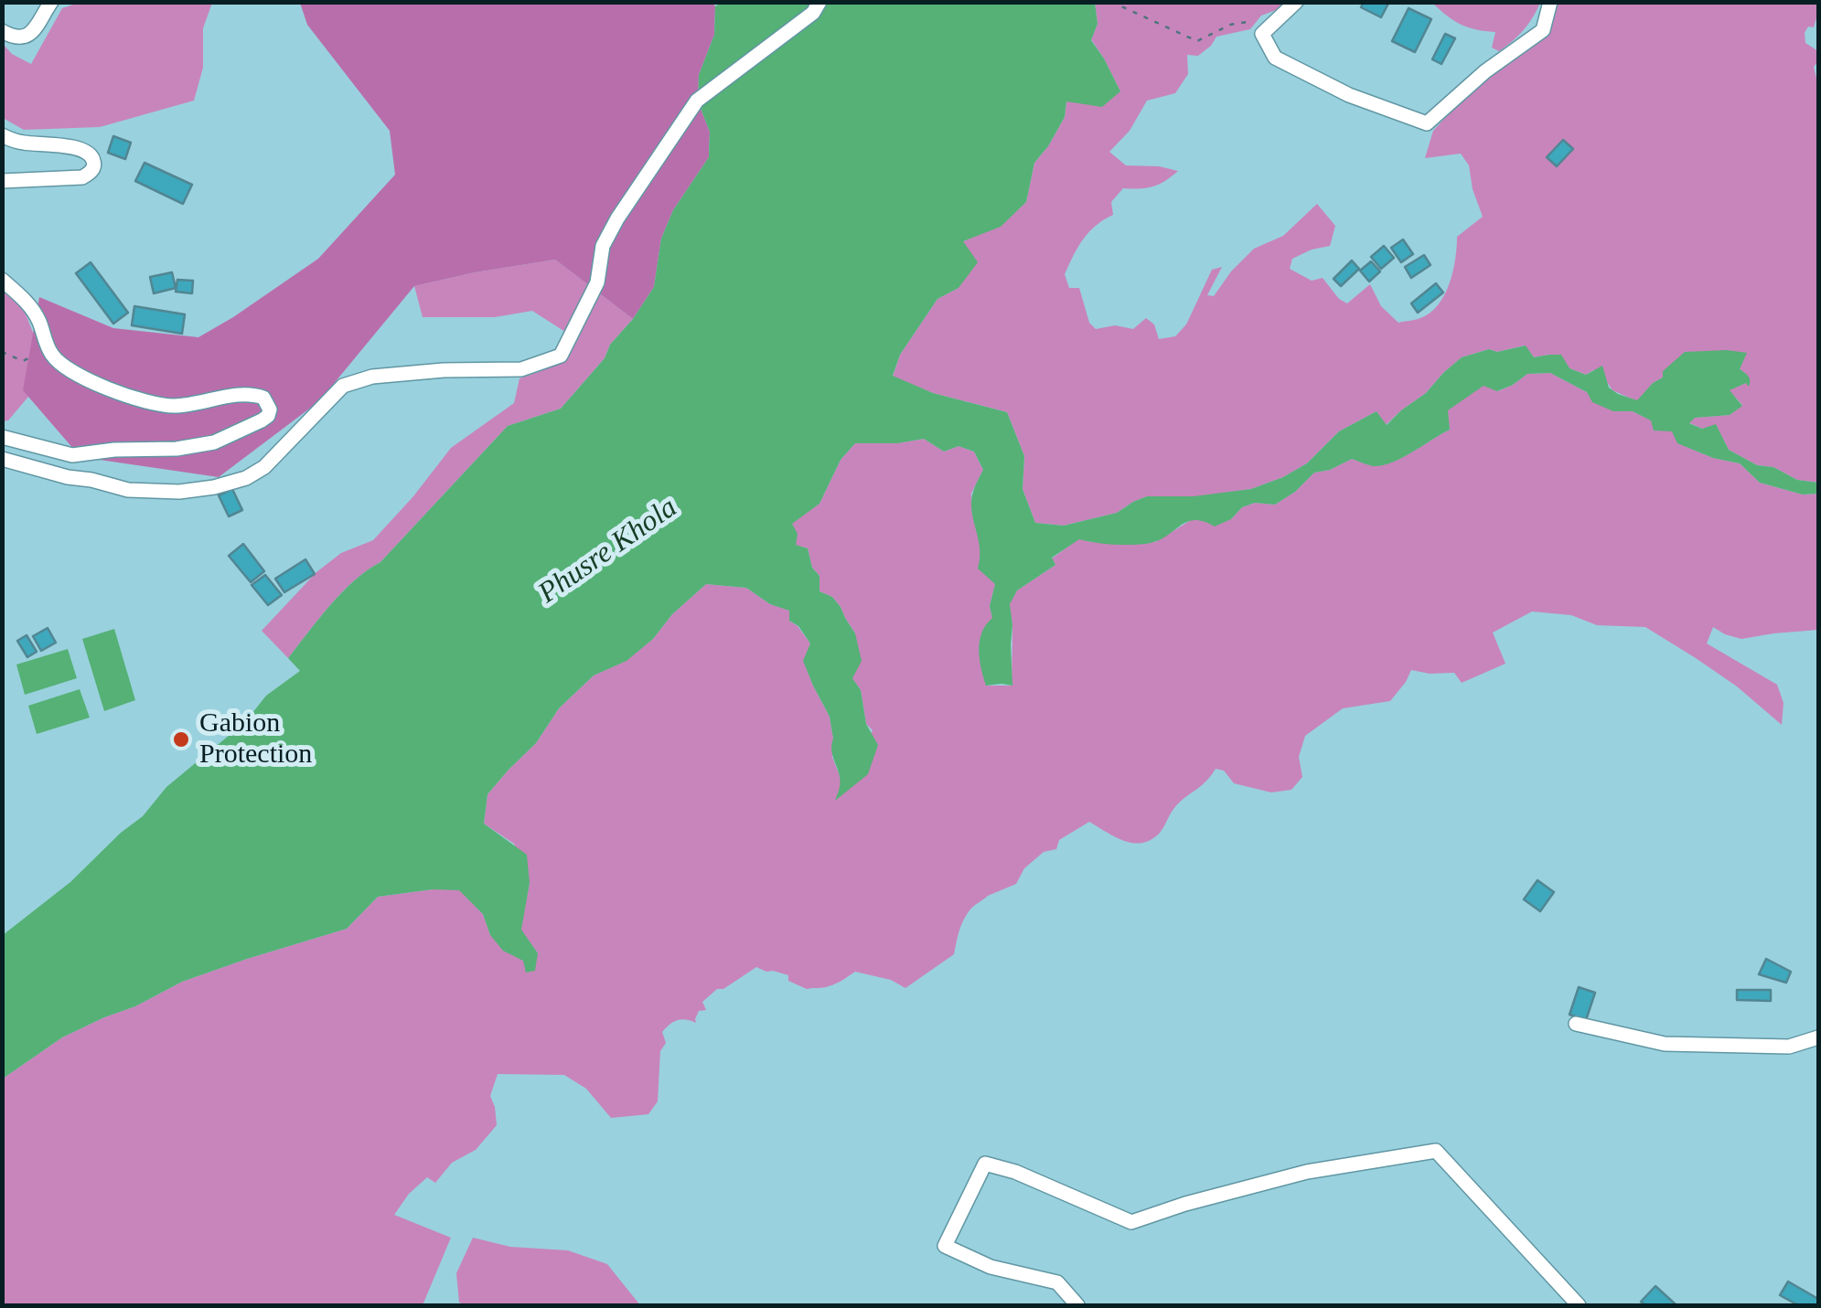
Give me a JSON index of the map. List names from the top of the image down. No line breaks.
{"water":["Phusre Khola"],"places":["Gabion Protection"]}
